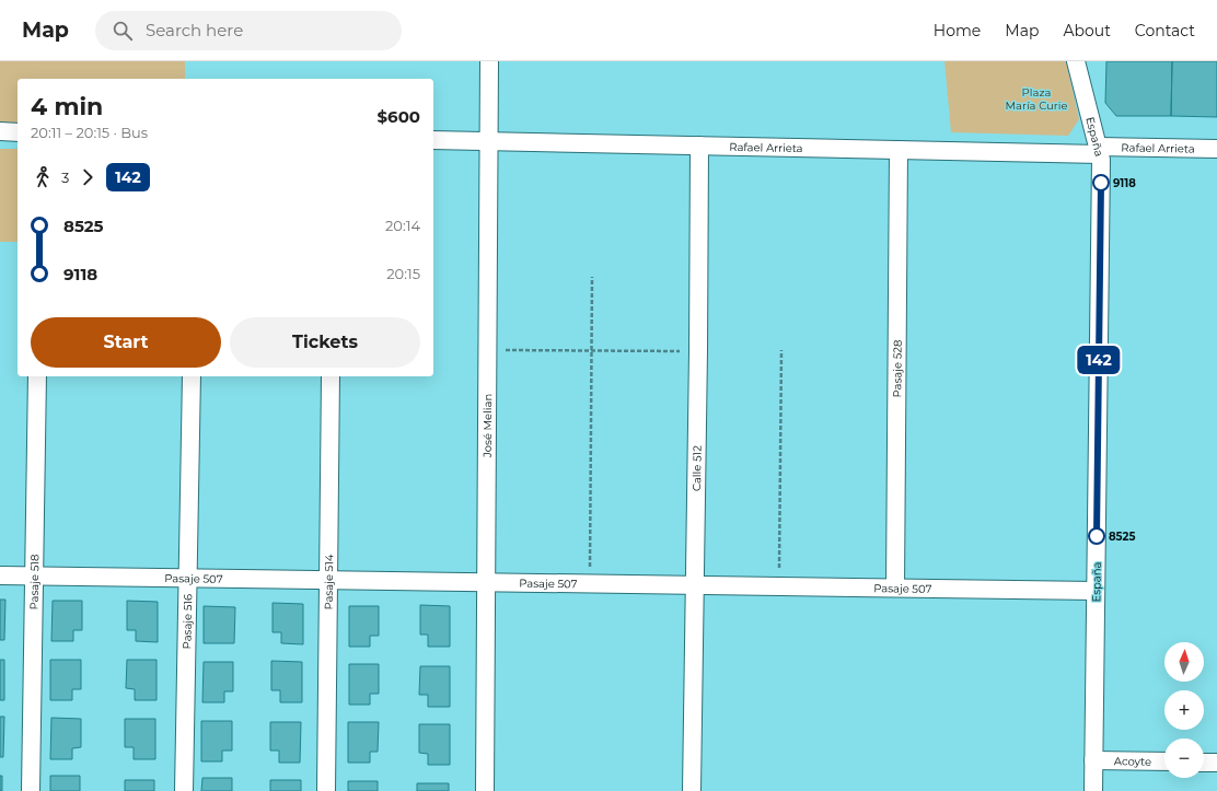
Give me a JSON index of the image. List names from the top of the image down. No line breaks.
{"streets":{"street":["España","Rafael Arrieta","Pasaje 528","José Melian","Calle 512","Pasaje 507","Pasaje 518","Pasaje 514","Pasaje 516","Acoyte"]},"crossings":[["España","Rafael Arrieta"],["España","Pasaje 507"],["España","Acoyte"],["Rafael Arrieta","Pasaje 528"],["Rafael Arrieta","José Melian"],["Rafael Arrieta","Calle 512"],["Pasaje 528","Pasaje 507"],["José Melian","Pasaje 507"],["Calle 512","Pasaje 507"],["Pasaje 507","Pasaje 518"],["Pasaje 507","Pasaje 514"],["Pasaje 507","Pasaje 516"]],"parks":["Plaza María Curie"],"places":["9118","8525"],"lines":["bus line 142"],"north":"top","page":{"header":"Map","search":"Search here","nav":["Home","Map","About","Contact"],"on_map":"142","heading":["4 min","20:11 – 20:15 · Bus","$600"],"legs":["3","142"],"list":[{"name":"8525","value":"20:14"},{"name":"9118","value":"20:15"}],"buttons":["Start","Tickets"],"map_buttons":["+","−"]}}
